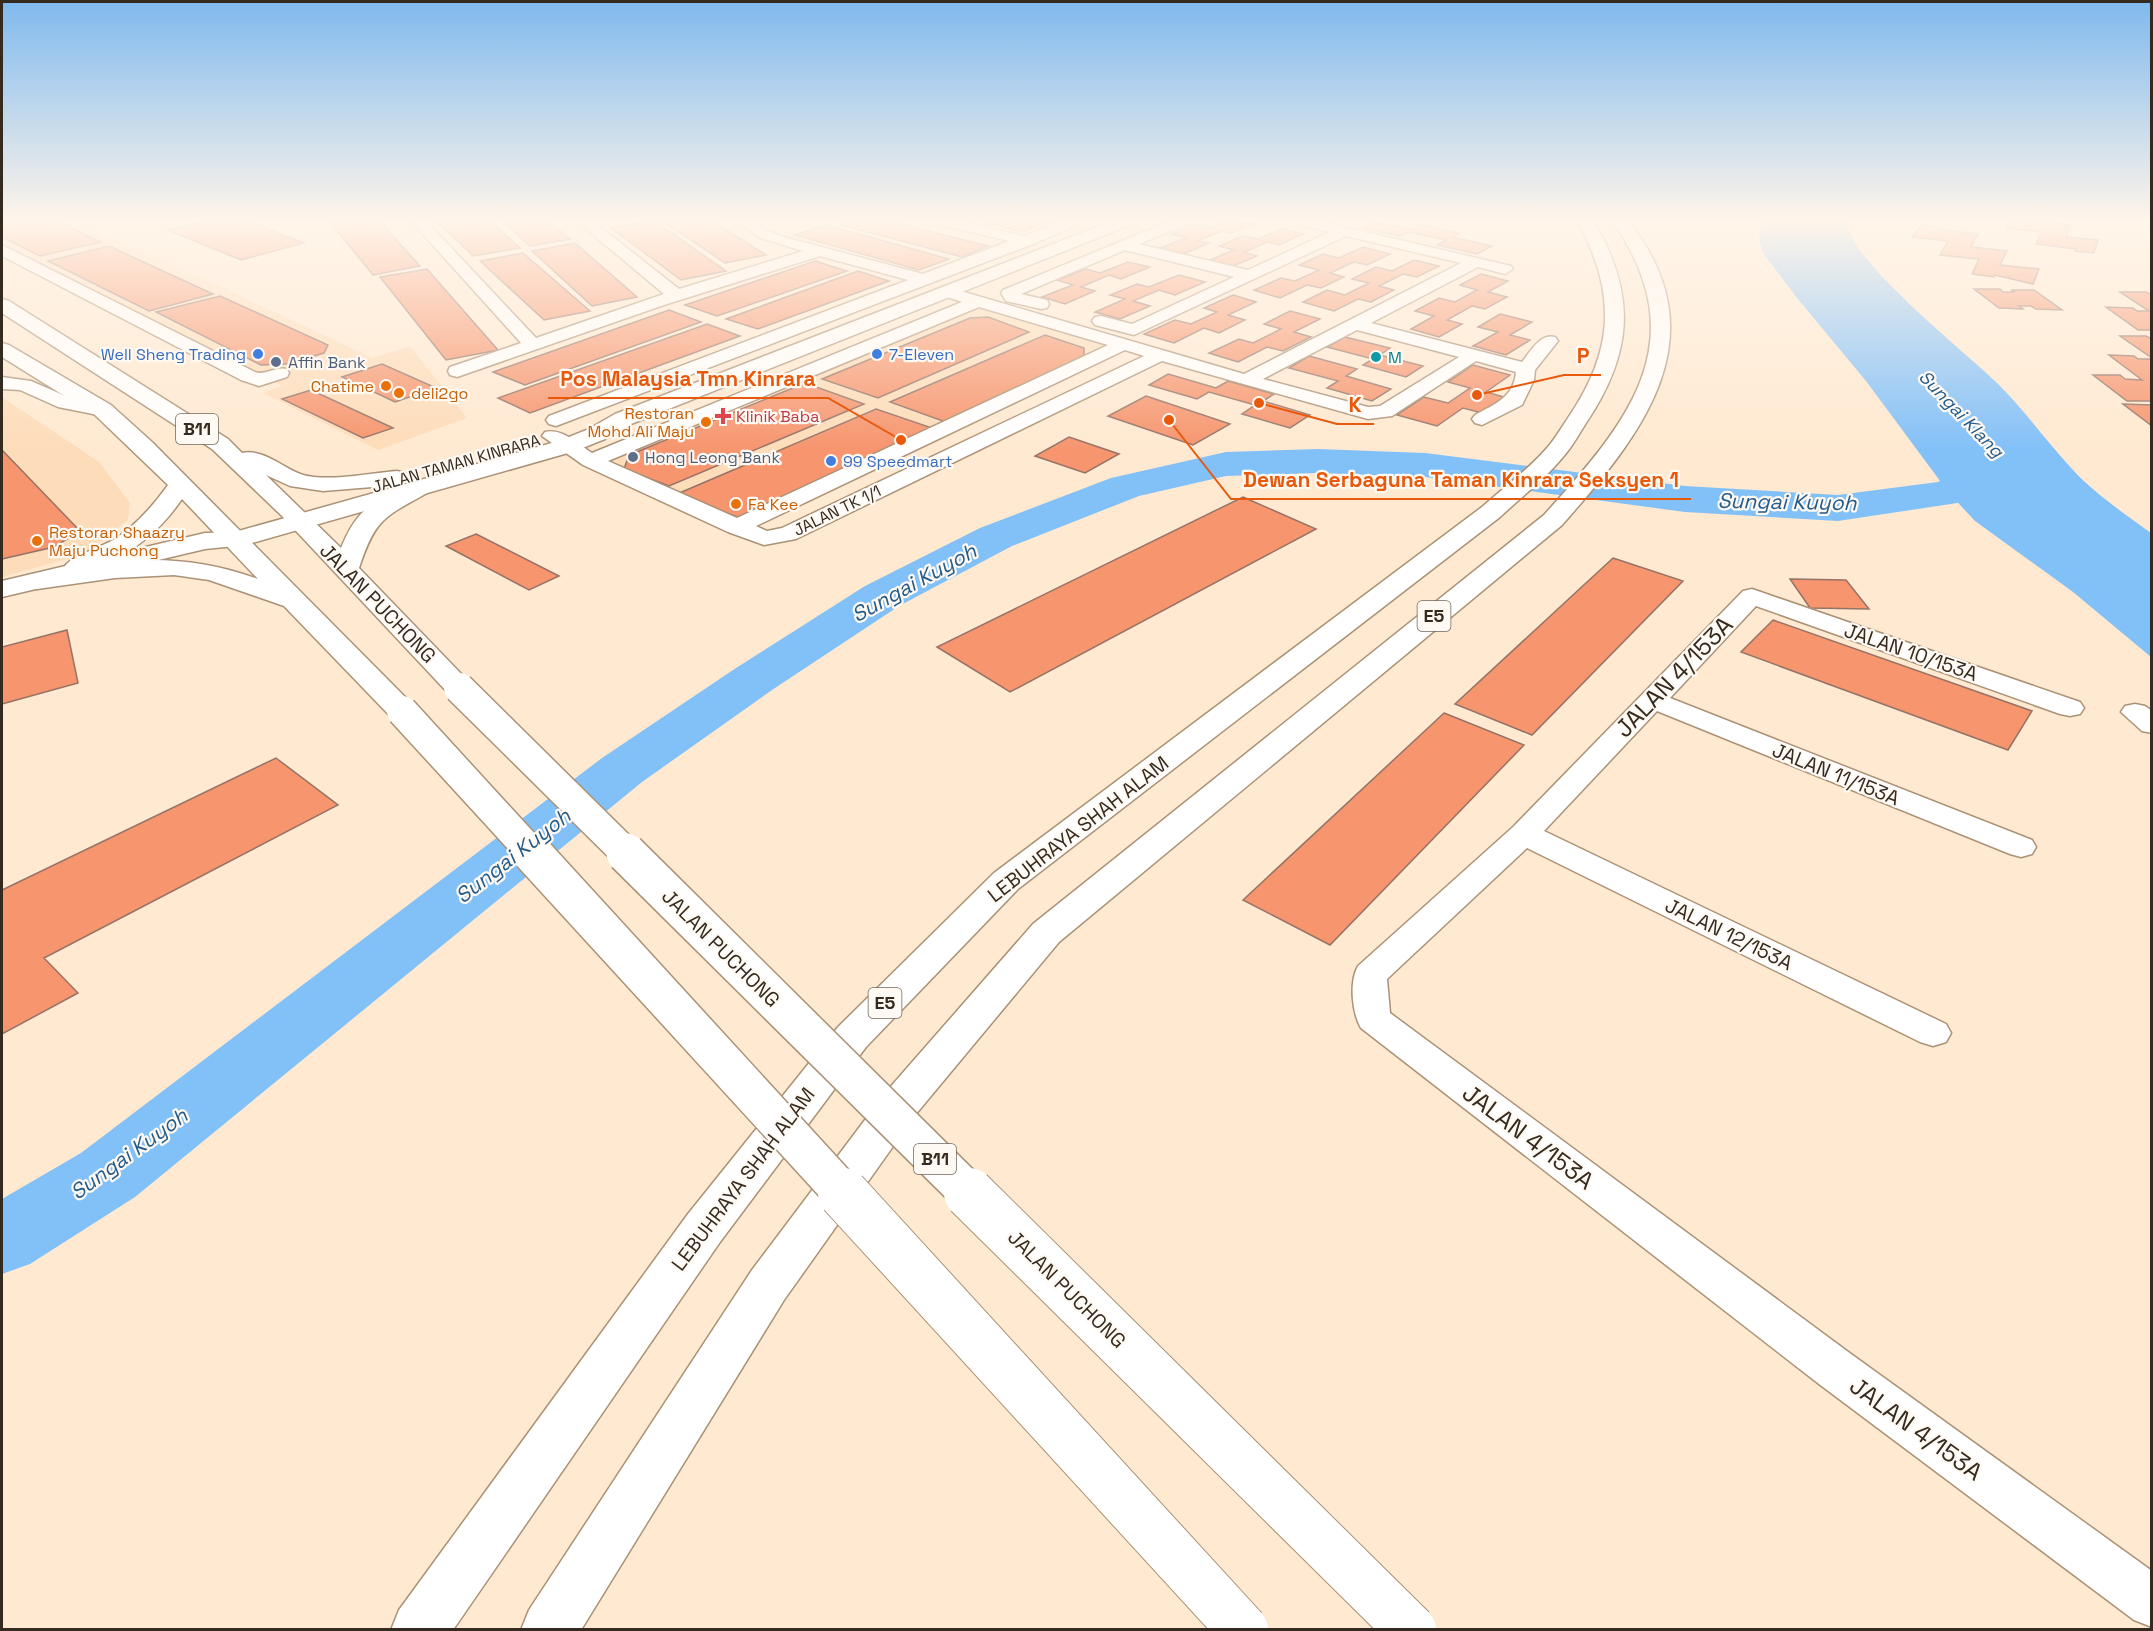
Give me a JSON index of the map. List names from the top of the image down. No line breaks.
{"streets":{"main road":["B11","JALAN TAMAN KINRARA","JALAN PUCHONG","E5","LEBUHRAYA SHAH ALAM"],"street":["JALAN TK 1/1","JALAN 10/153A","JALAN 4/153A","JALAN 11/153A","JALAN 12/153A"]},"crossings":[["B11","JALAN TAMAN KINRARA"],["JALAN TAMAN KINRARA","JALAN PUCHONG"],["JALAN 10/153A","JALAN 4/153A"],["JALAN 4/153A","JALAN 11/153A"],["JALAN 4/153A","JALAN 12/153A"]],"water":["Sungai Klang","Sungai Kuyoh"],"places":{"other":["Well Sheng Trading","7-Eleven","M","Affin Bank","Chatime","deli2go","P","K","Dewan Serbaguna Taman Kinrara Seksyen 1","Restoran Mohd Ali Maju","Pos Malaysia Tmn Kinrara","Hong Leong Bank","99 Speedmart","Fa Kee","Restoran Shaazry Maju Puchong"],"health":["Klinik Baba"]}}
